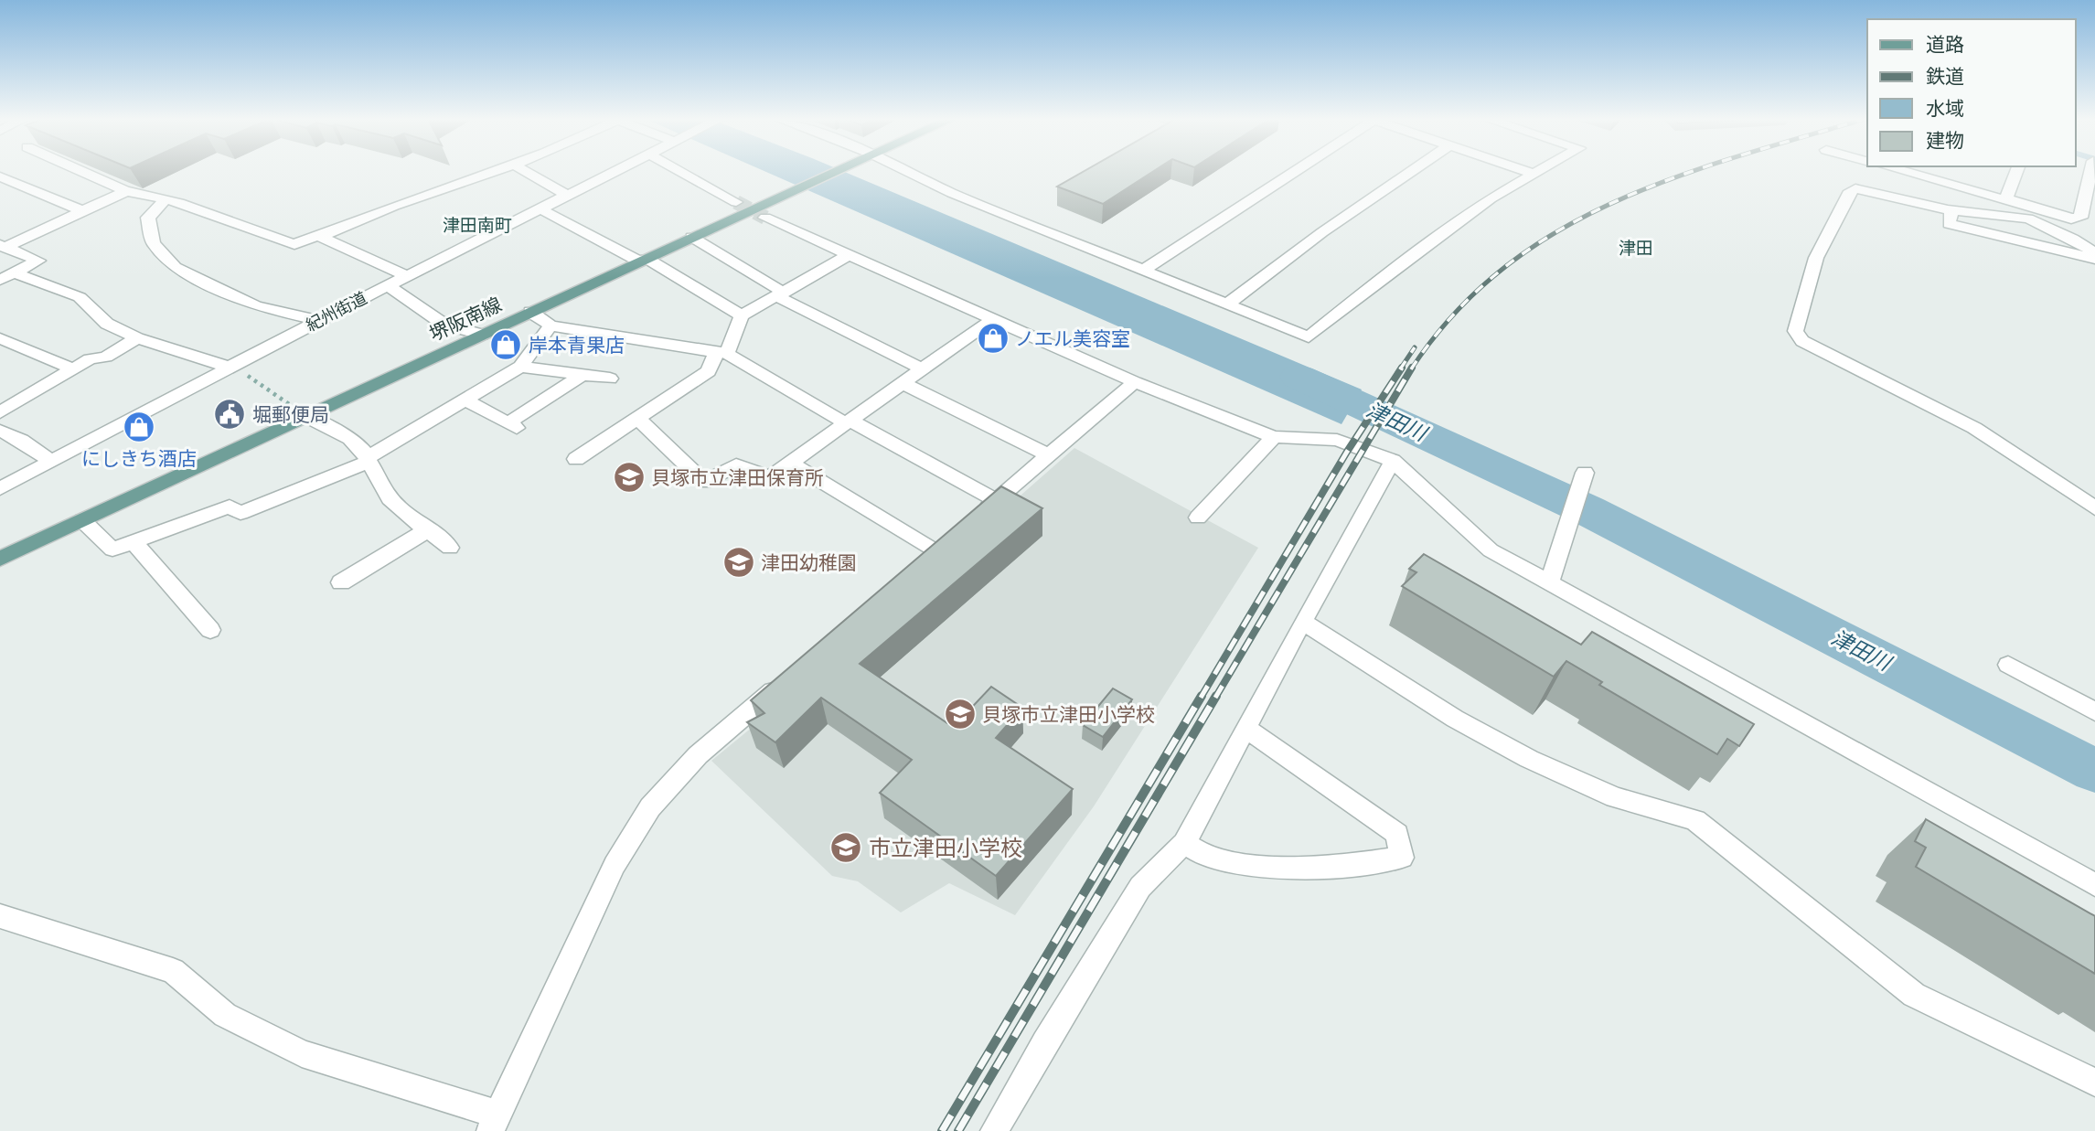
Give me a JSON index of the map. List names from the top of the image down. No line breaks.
{"streets":{"main road":["堺阪南線"],"street":["紀州街道"]},"districts":["津田南町","津田"],"water":["津田川"],"places":{"shop":["ノエル美容室","岸本青果店","にしきち酒店"],"public building":["堀郵便局"],"school or university":["貝塚市立津田保育所","津田幼稚園","貝塚市立津田小学校","市立津田小学校"]},"legend":["道路","鉄道","水域","建物"]}
